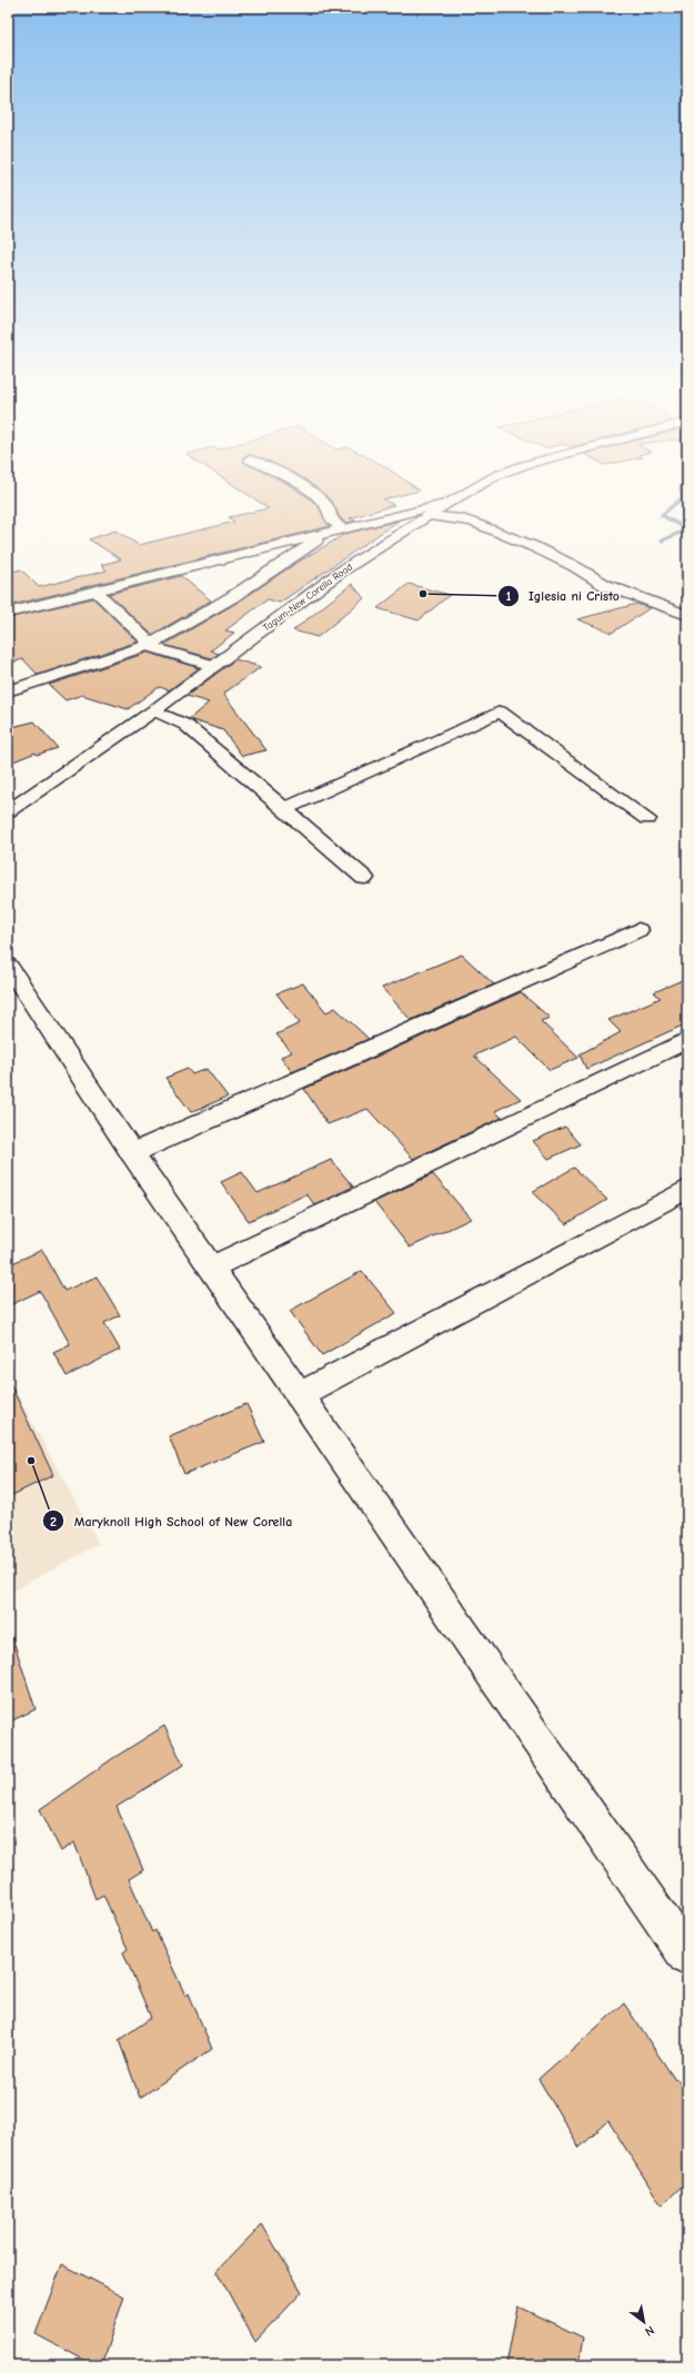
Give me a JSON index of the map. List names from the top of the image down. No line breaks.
{"streets":{"street":["Tagum-New Corella Road"]},"places":["Iglesia ni Cristo","Maryknoll High School of New Corella"],"north":"bottom right"}
